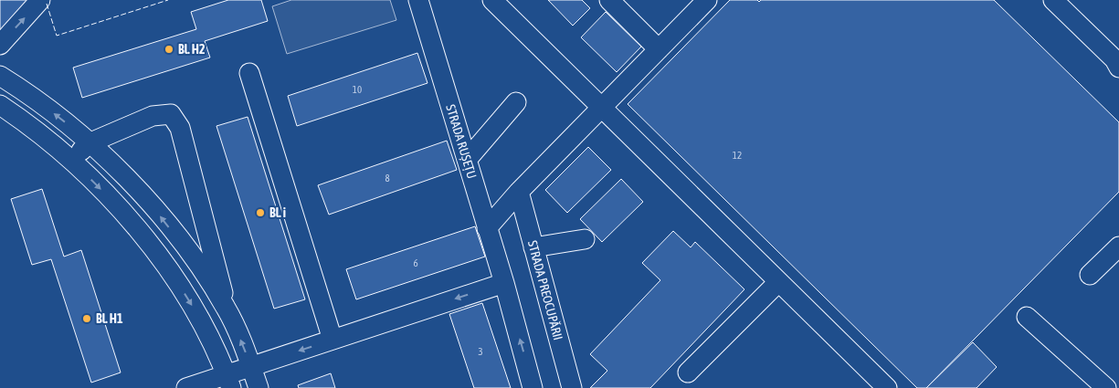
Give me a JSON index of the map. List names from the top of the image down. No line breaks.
{"streets":{"street":["STRADA RUȘEȚU","STRADA PREOCUPĂRII"]},"places":["Bl. H2","Bl. i","Bl. H1"],"house_numbers":["10","12","8","6","3"]}
